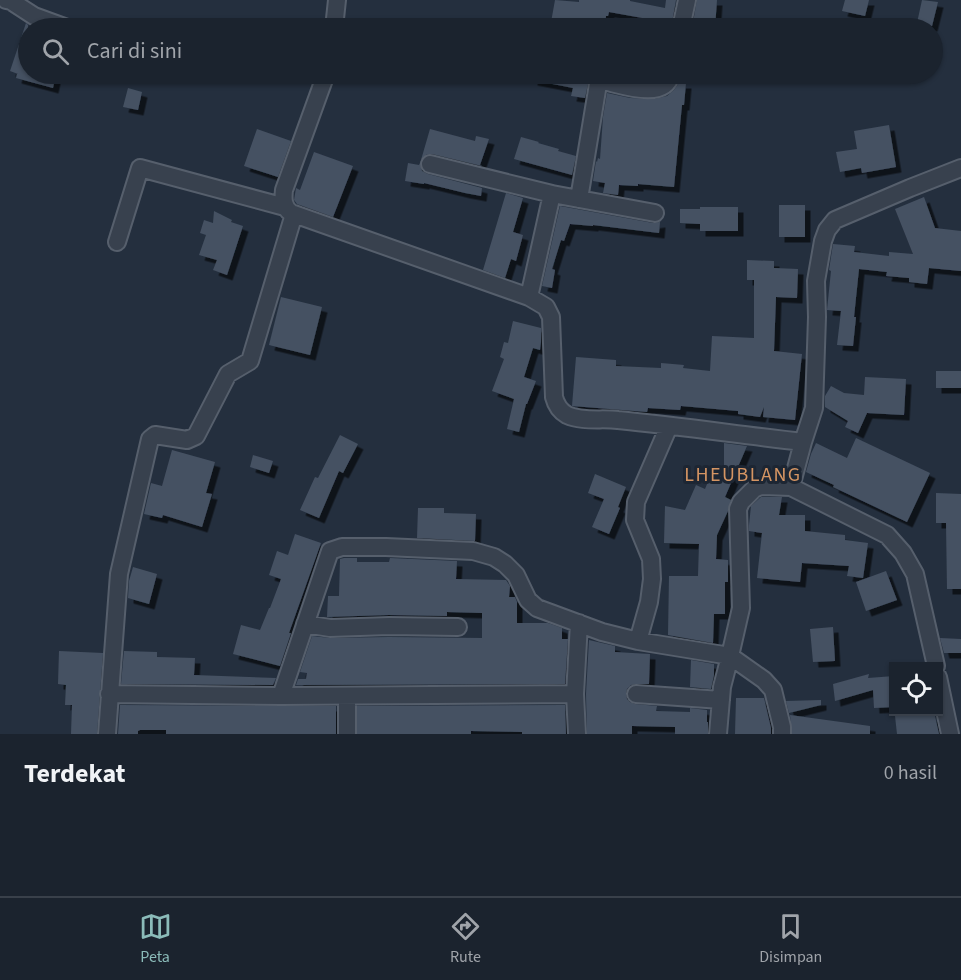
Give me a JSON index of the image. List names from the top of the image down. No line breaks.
{"districts":["LHEUBLANG"],"page":{"search":"Cari di sini","heading":["Terdekat","0 hasil"],"nav":["Peta","Rute","Disimpan"]}}
